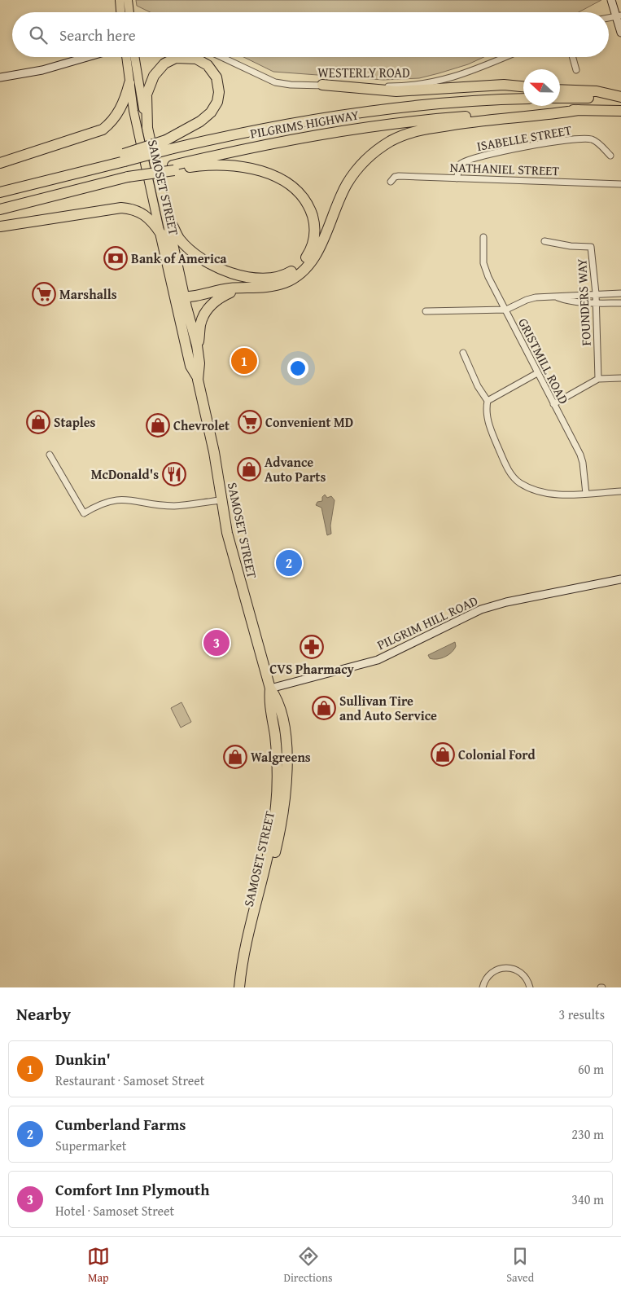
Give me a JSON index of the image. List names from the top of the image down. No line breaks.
{"streets":{"highway":["PILGRIMS HIGHWAY","SAMOSET STREET"],"main road":["PILGRIM HILL ROAD"],"street":["WESTERLY ROAD","ISABELLE STREET","NATHANIEL STREET","FOUNDERS WAY","GRISTMILL ROAD"]},"crossings":[["ISABELLE STREET","NATHANIEL STREET"],["SAMOSET STREET","PILGRIM HILL ROAD"]],"places":{"bank":["Bank of America"],"supermarket":["Marshalls","Convenient MD"],"shop":["Staples","Chevrolet","Advance Auto Parts","Sullivan Tire and Auto Service","Colonial Ford","Walgreens"],"restaurant":["McDonald's"],"pharmacy":["CVS Pharmacy"]},"north":"left","page":{"search":"Search here","pins":["1","2","3"],"heading":["Nearby","3 results"],"list":[{"mark":"1","name":"Dunkin'","note":"Restaurant · Samoset Street","value":"60 m"},{"mark":"2","name":"Cumberland Farms","note":"Supermarket","value":"230 m"},{"mark":"3","name":"Comfort Inn Plymouth","note":"Hotel · Samoset Street","value":"340 m"}],"nav":["Map","Directions","Saved"]}}
